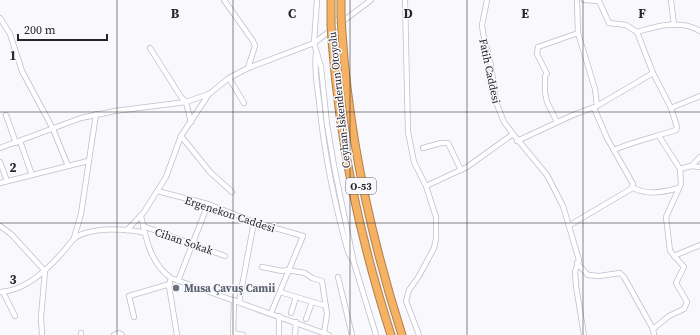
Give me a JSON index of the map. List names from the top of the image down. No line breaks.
{"streets":{"highway":["Ceyhan-İskenderun Otoyolu","O-53"],"street":["Fatih Caddesi","Ergenekon Caddesi","Cihan Sokak"]},"places":["Musa Çavuş Camii"],"scale_bar":"200 m","grid":{"columns":["B","C","D","E","F"],"rows":["1","2","3"]}}
